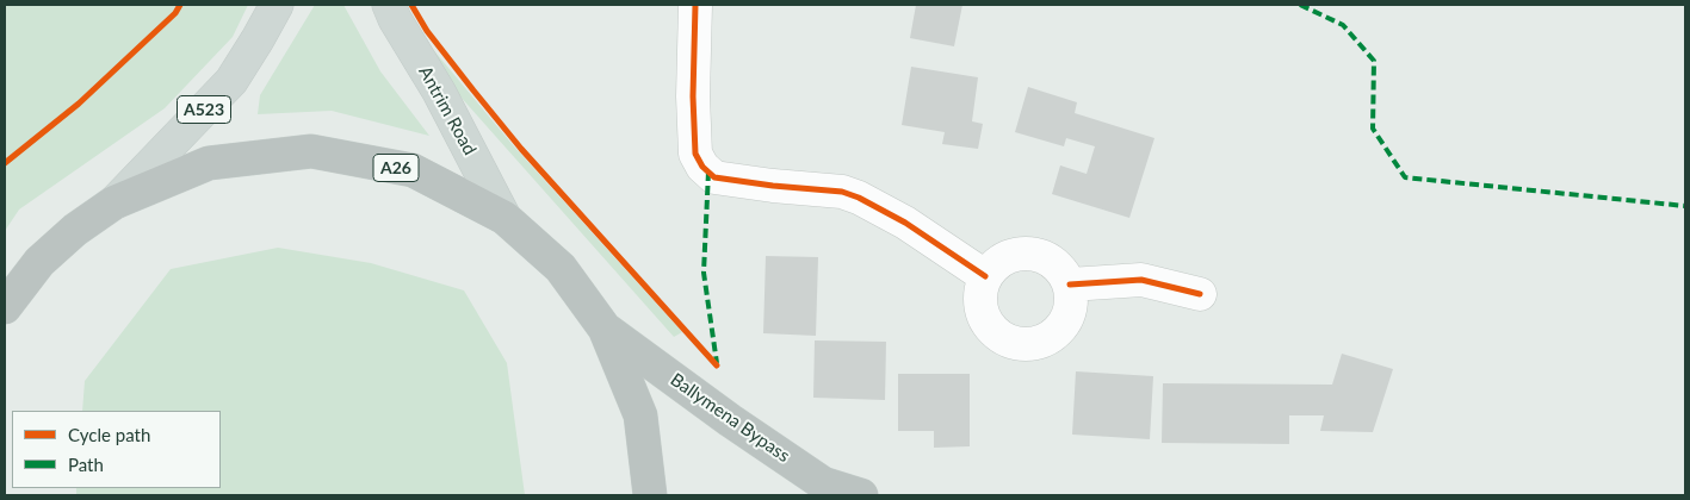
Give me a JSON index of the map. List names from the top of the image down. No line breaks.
{"streets":{"highway":["A26","Ballymena Bypass"],"main road":["A523","Antrim Road"]},"crossings":[["A523","A26"],["Antrim Road","A26"],["A26","Ballymena Bypass"]],"legend":["Cycle path","Path"]}
